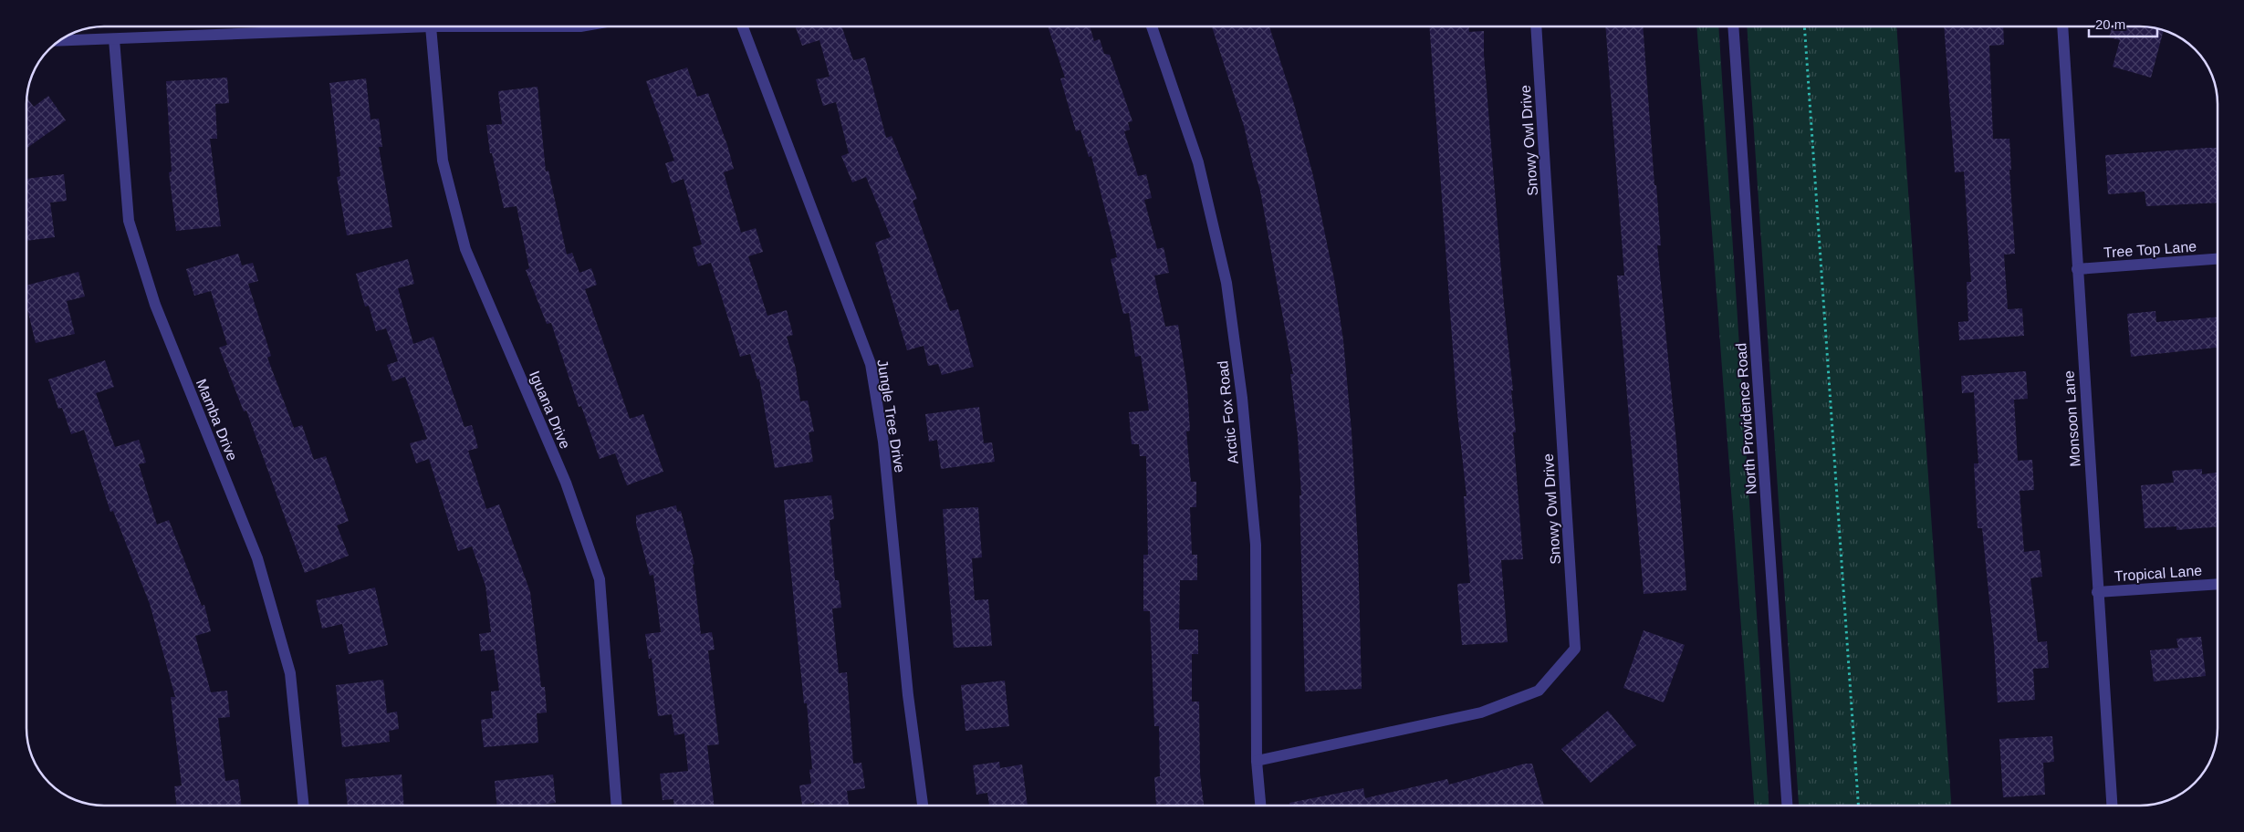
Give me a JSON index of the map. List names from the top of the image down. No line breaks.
{"streets":{"street":["Snowy Owl Drive","Tree Top Lane","Iguana Drive","Arctic Fox Road","Jungle Tree Drive","North Providence Road","Monsoon Lane","Mamba Drive","Tropical Lane"]},"crossings":[["Snowy Owl Drive","Arctic Fox Road"],["Tree Top Lane","Monsoon Lane"],["Monsoon Lane","Tropical Lane"]],"scale_bar":"20 m"}
